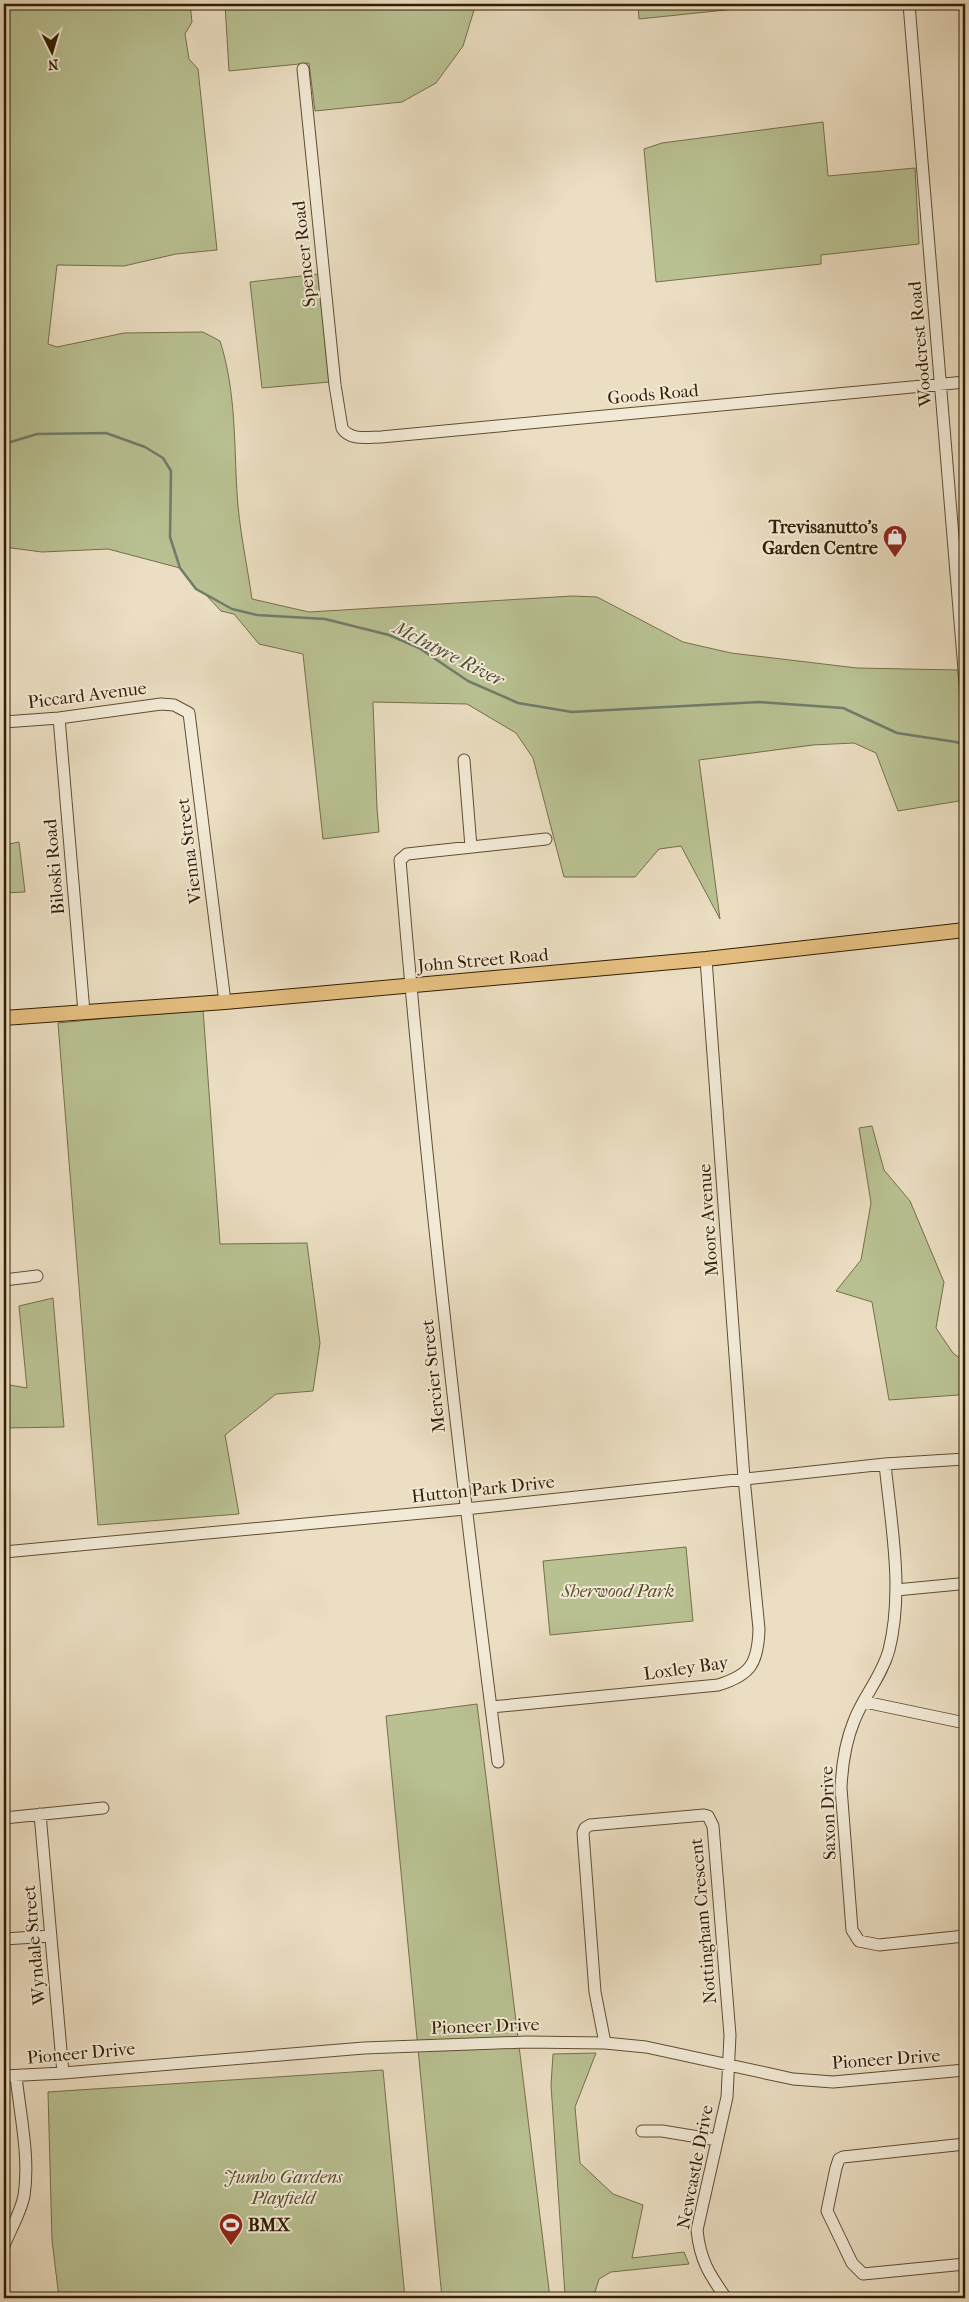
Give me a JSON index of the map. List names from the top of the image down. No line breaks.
{"streets":{"main road":["John Street Road"],"street":["Spencer Road","Woodcrest Road","Goods Road","Piccard Avenue","Vienna Street","Biloski Road","Moore Avenue","Mercier Street","Hutton Park Drive","Loxley Bay","Saxon Drive","Nottingham Crescent","Wyndale Street","Pioneer Drive","Newcastle Drive"]},"crossings":[["Spencer Road","Goods Road"],["Woodcrest Road","Goods Road"],["Piccard Avenue","Vienna Street"],["Piccard Avenue","Biloski Road"],["Vienna Street","John Street Road"],["Biloski Road","John Street Road"],["John Street Road","Moore Avenue"],["John Street Road","Mercier Street"],["Moore Avenue","Hutton Park Drive"],["Moore Avenue","Loxley Bay"],["Mercier Street","Hutton Park Drive"],["Mercier Street","Loxley Bay"],["Hutton Park Drive","Loxley Bay"],["Hutton Park Drive","Saxon Drive"],["Nottingham Crescent","Pioneer Drive"],["Nottingham Crescent","Newcastle Drive"],["Wyndale Street","Pioneer Drive"],["Pioneer Drive","Newcastle Drive"]],"water":["McIntyre River"],"parks":["Sherwood Park","Jumbo Gardens Playfield"],"places":{"shop":["Trevisanutto's Garden Centre"],"sports":["BMX"]},"north":"bottom"}
